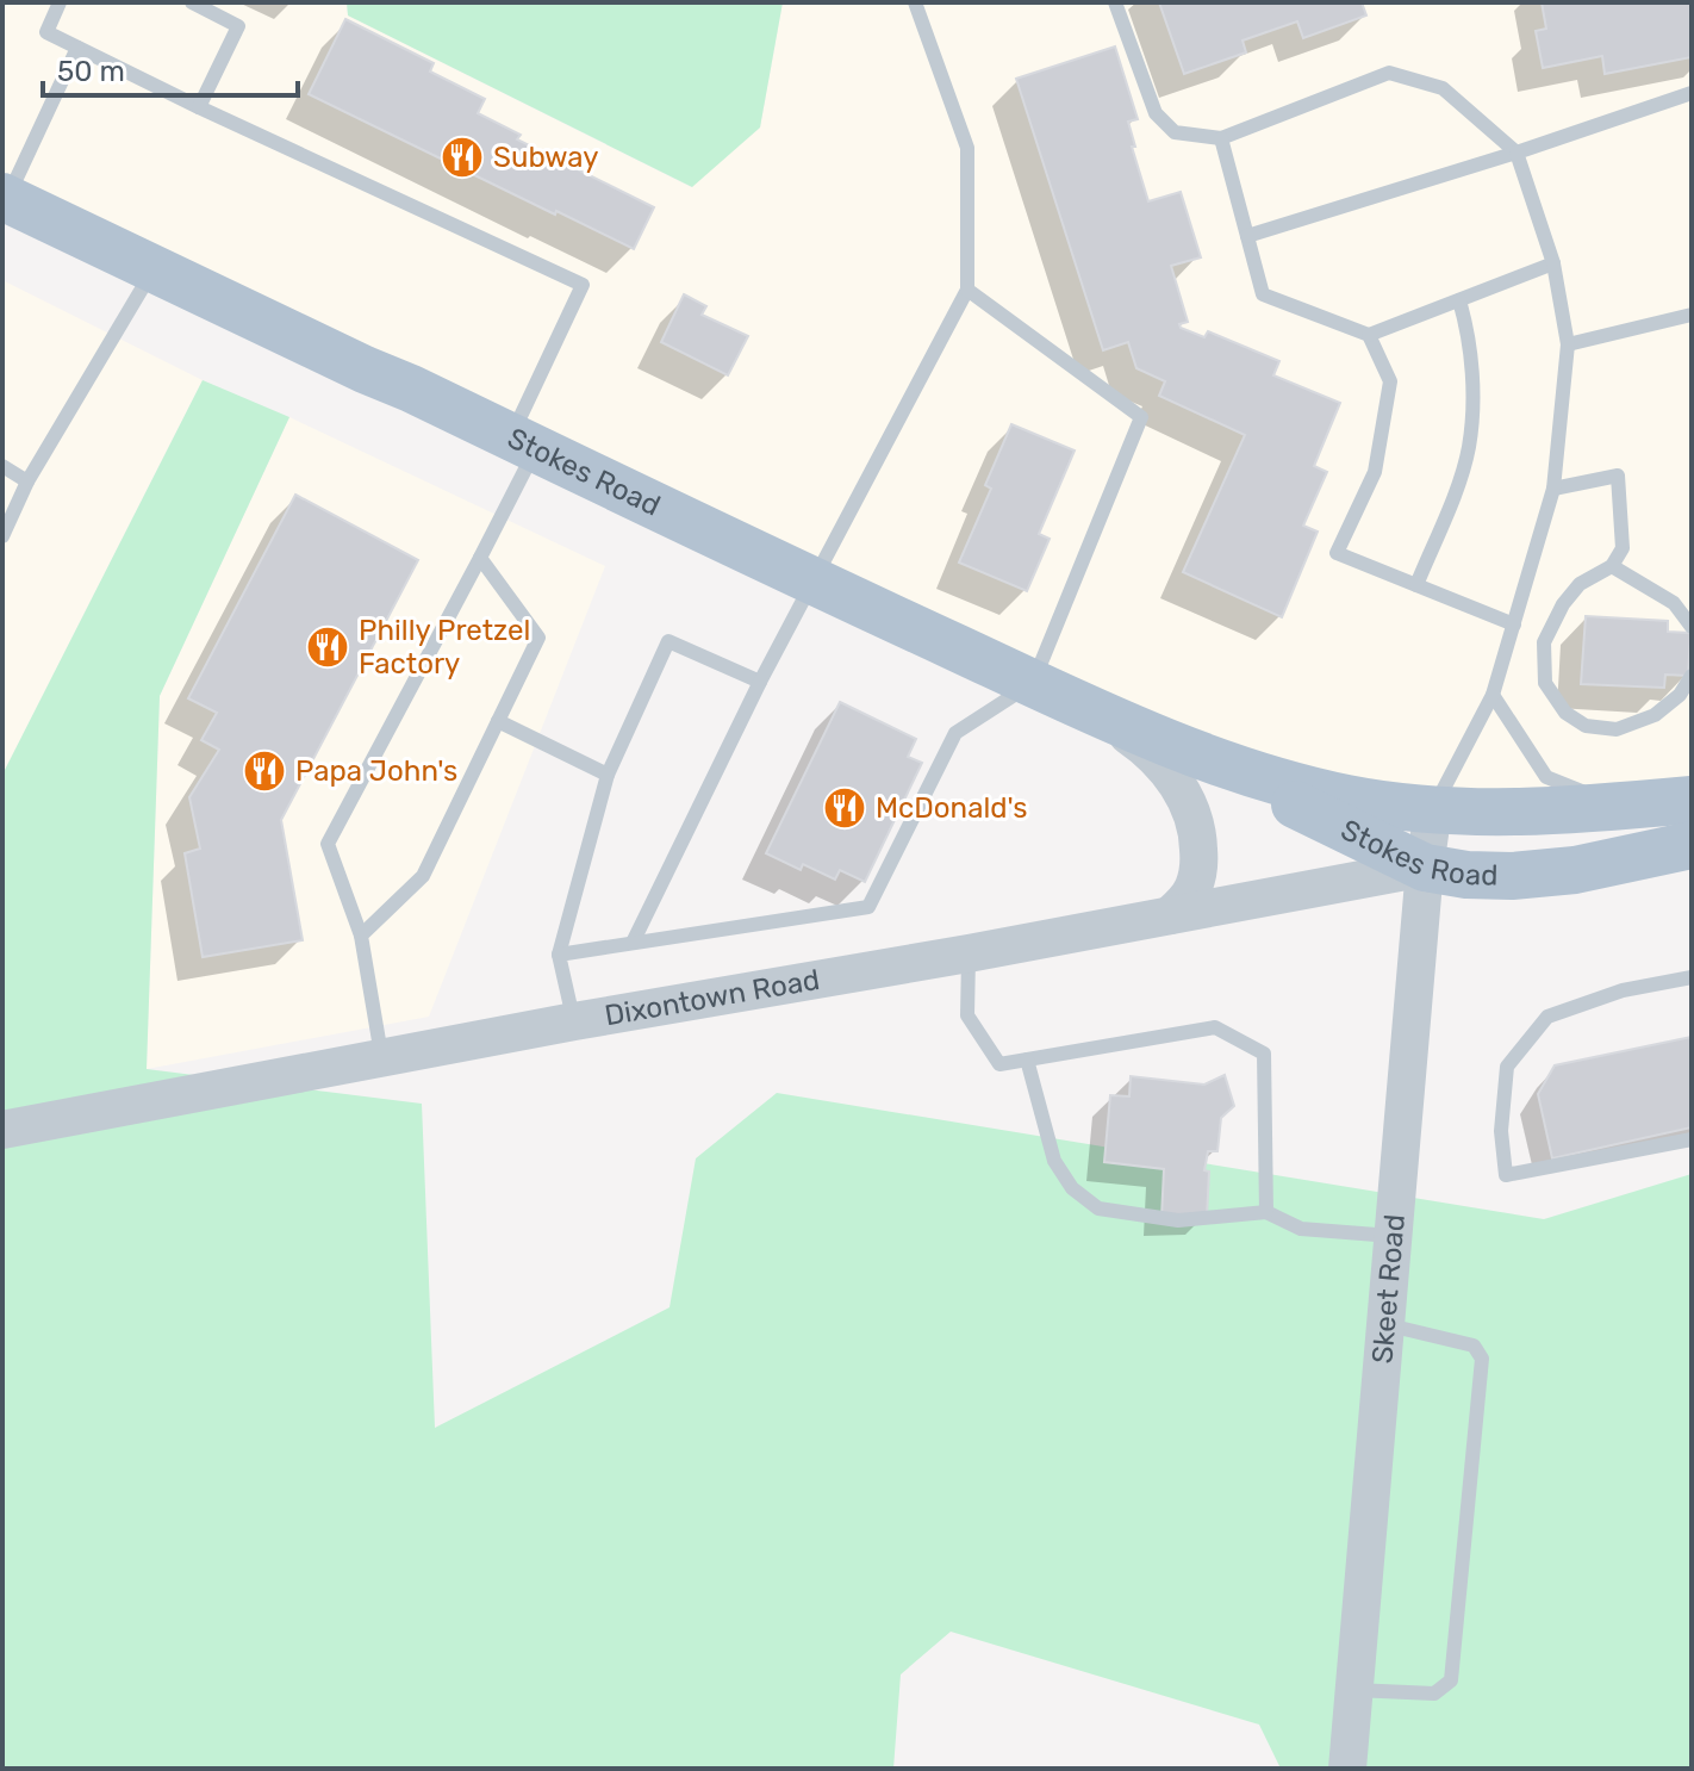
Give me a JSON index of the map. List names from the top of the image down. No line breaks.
{"streets":{"main road":["Stokes Road"],"street":["Dixontown Road","Skeet Road"]},"crossings":[["Stokes Road","Dixontown Road"],["Stokes Road","Skeet Road"],["Dixontown Road","Skeet Road"]],"places":{"restaurant":["Subway","Philly Pretzel Factory","Papa John's","McDonald's"]},"scale_bar":"50 m"}
